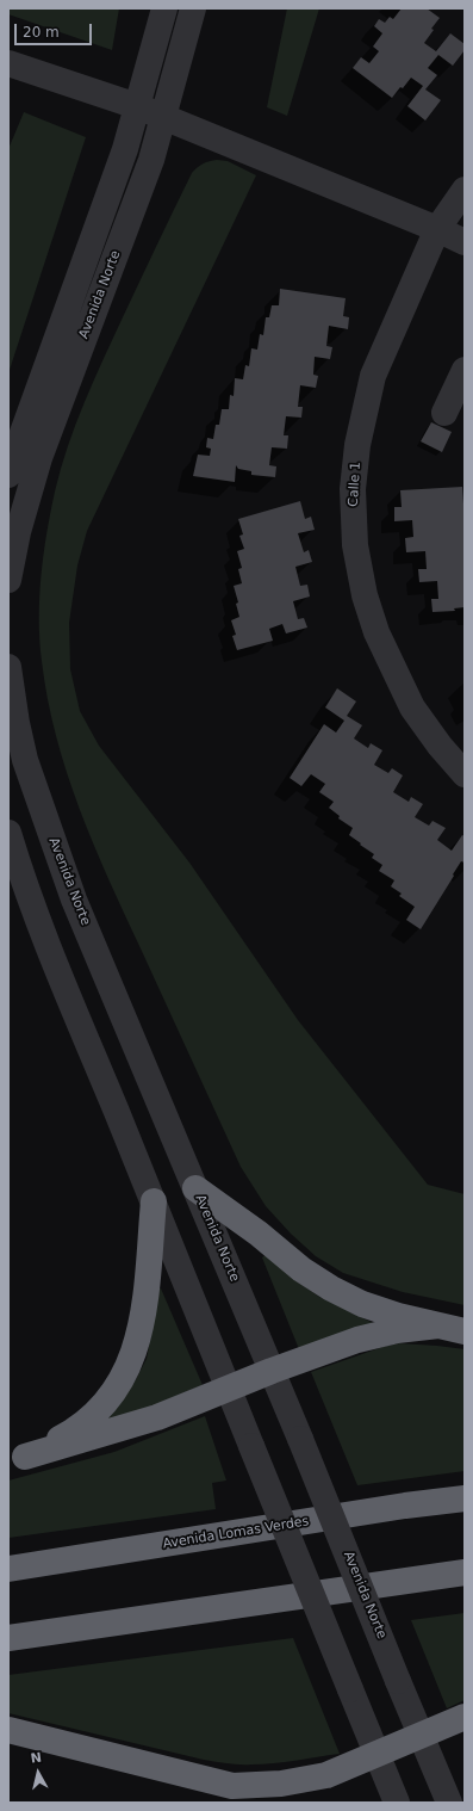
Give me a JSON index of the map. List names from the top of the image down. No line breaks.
{"streets":{"highway":["Avenida Lomas Verdes"],"street":["Avenida Norte","Calle 1"]},"scale_bar":"20 m","north":"top"}
